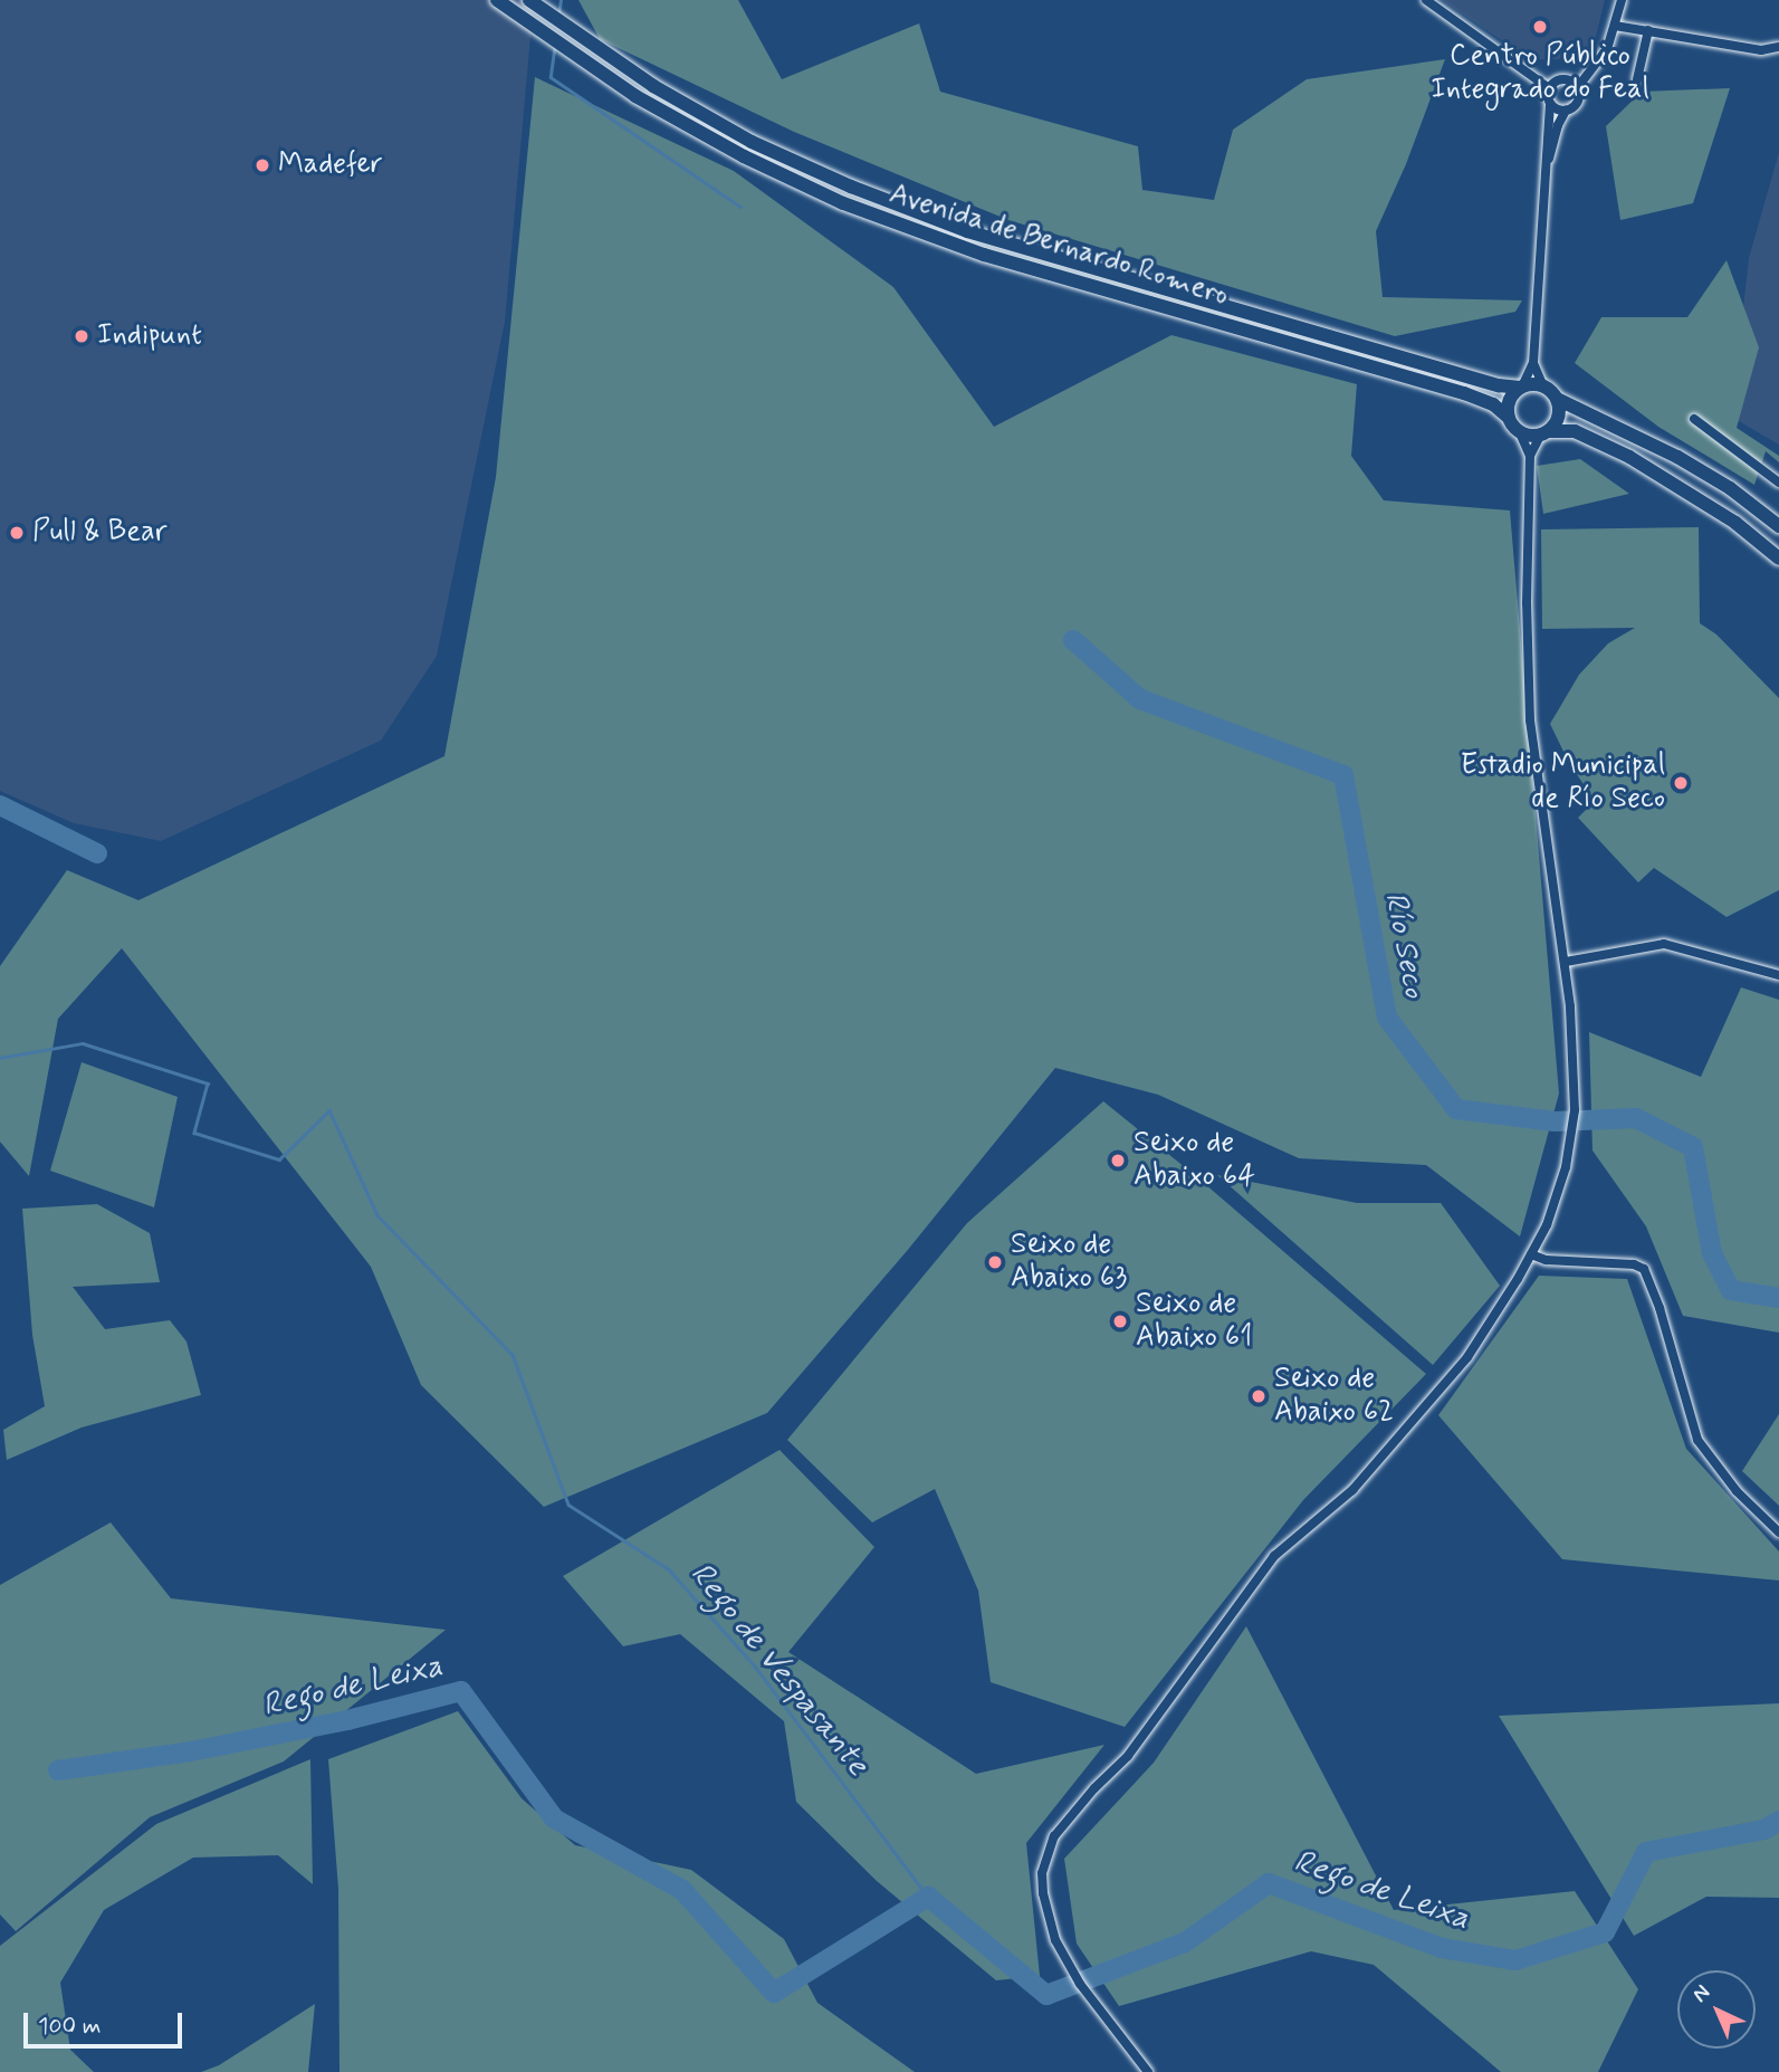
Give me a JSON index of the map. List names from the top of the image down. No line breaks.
{"streets":{"highway":["Avenida de Bernardo Romero"]},"water":["Río Seco","Rego de Vespasante","Rego de Leixa"],"places":["Centro Público Integrado do Feal","Madefer","Indipunt","Pull & Bear","Estadio Municipal de Río Seco","Seixo de Abaixo 64","Seixo de Abaixo 63","Seixo de Abaixo 61","Seixo de Abaixo 62"],"scale_bar":"100 m","north":"top left"}
